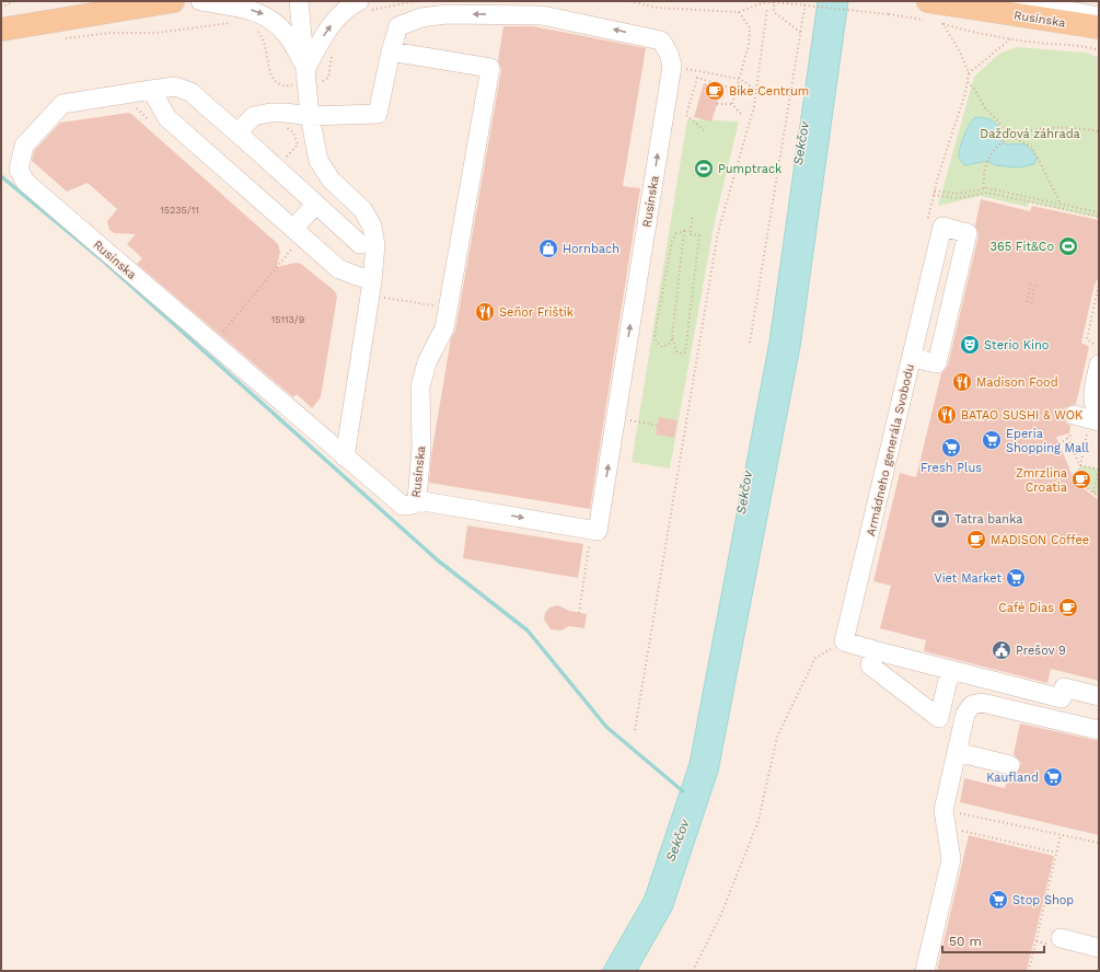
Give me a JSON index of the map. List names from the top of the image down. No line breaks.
{"streets":{"main road":["Rusínska"],"street":["Armádneho generála Svobodu"]},"water":["Sekčov"],"parks":["Dažďová záhrada"],"places":{"cafe":["Bike Centrum","Zmrzlina Croatia","MADISON Coffee","Café Dias"],"sports":["Pumptrack","365 Fit&Co"],"shop":["Hornbach"],"restaurant":["Señor Frištik","Madison Food","BATAO SUSHI & WOK"],"theatre":["Sterio Kino"],"supermarket":["Eperia Shopping Mall","Fresh Plus","Viet Market","Kaufland","Stop Shop"],"bank":["Tatra banka"],"public building":["Prešov 9"]},"house_numbers":["15235/11","15113/9"],"scale_bar":"50 m"}
